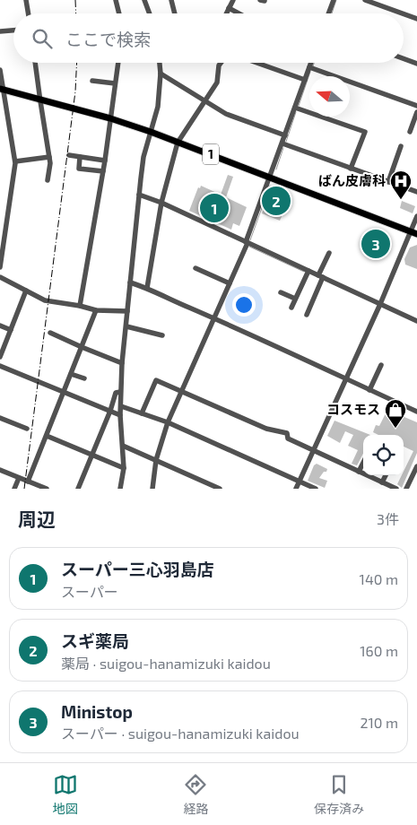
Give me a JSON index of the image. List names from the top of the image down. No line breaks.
{"streets":{"main road":["1"]},"places":{"hospital":["ばん皮膚科"],"shop":["コスモス"]},"north":"left","page":{"search":"ここで検索","pins":["2","1","3"],"heading":["周辺","3件"],"list":[{"mark":"1","name":"スーパー三心羽島店","note":"スーパー","value":"140 m"},{"mark":"2","name":"スギ薬局","note":"薬局 · suigou-hanamizuki kaidou","value":"160 m"},{"mark":"3","name":"Ministop","note":"スーパー · suigou-hanamizuki kaidou","value":"210 m"}],"nav":["地図","経路","保存済み"]}}
